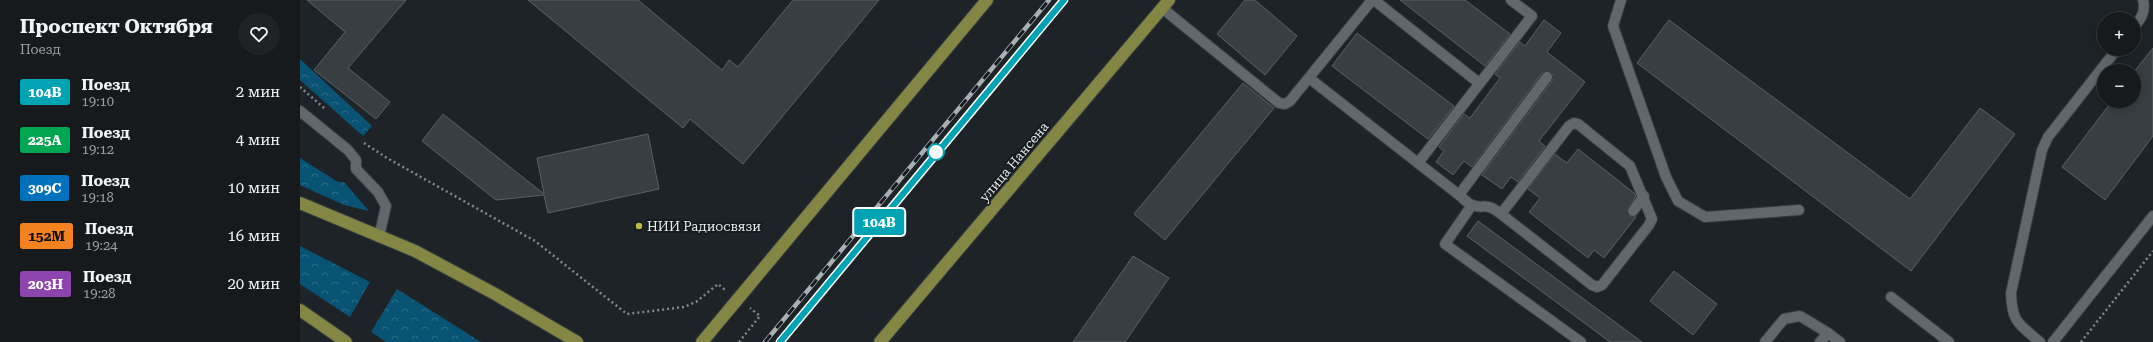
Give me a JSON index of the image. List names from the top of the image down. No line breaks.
{"streets":{"main road":["улица Нансена"]},"places":["НИИ Радиосвязи"],"page":{"heading":["Проспект Октября","Поезд"],"on_map":"104В","map_buttons":["+","−"],"list":[{"mark":"104В","name":"Поезд","note":"19:10","value":"2 мин"},{"mark":"225А","name":"Поезд","note":"19:12","value":"4 мин"},{"mark":"309С","name":"Поезд","note":"19:18","value":"10 мин"},{"mark":"152М","name":"Поезд","note":"19:24","value":"16 мин"},{"mark":"203Н","name":"Поезд","note":"19:28","value":"20 мин"}]}}
